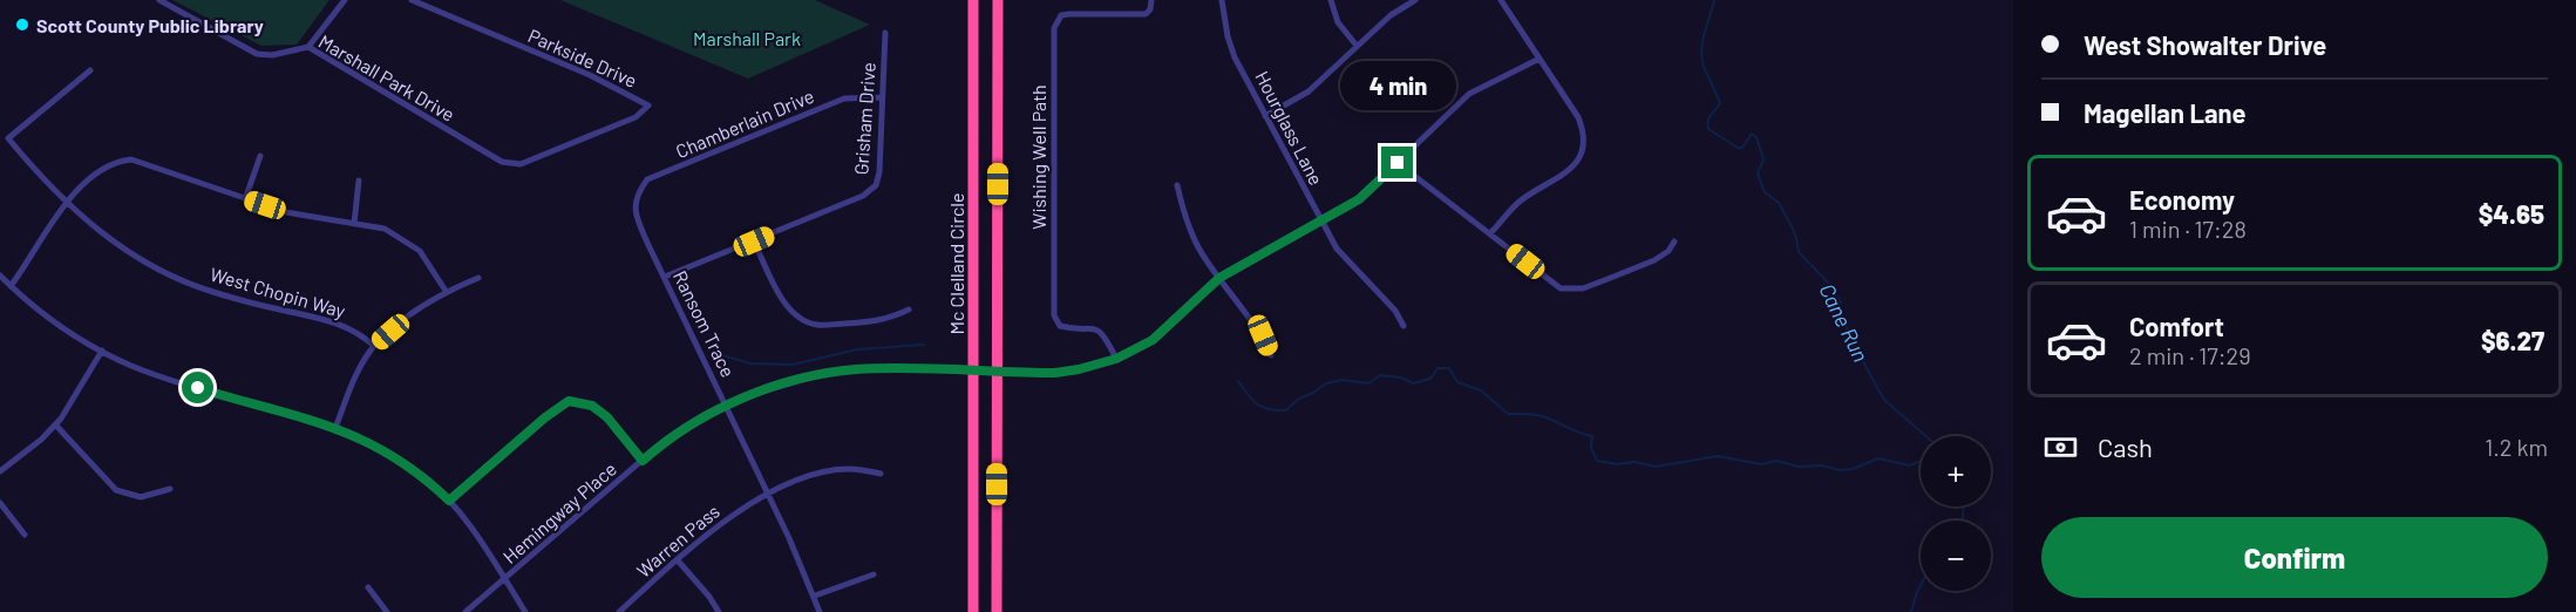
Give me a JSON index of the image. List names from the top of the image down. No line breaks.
{"streets":{"highway":["Mc Clelland Circle"],"street":["Parkside Drive","Marshall Park Drive","Grisham Drive","Chamberlain Drive","Hourglass Lane","Wishing Well Path","West Chopin Way","Ransom Trace","Hemingway Place","Warren Pass"]},"crossings":[["Parkside Drive","Marshall Park Drive"],["Grisham Drive","Chamberlain Drive"],["Grisham Drive","Ransom Trace"],["Chamberlain Drive","Ransom Trace"],["Hourglass Lane","Hemingway Place"],["Wishing Well Path","Hemingway Place"],["Mc Clelland Circle","Hemingway Place"],["Ransom Trace","Hemingway Place"],["Ransom Trace","Warren Pass"]],"water":["Cane Run"],"parks":["Marshall Park"],"places":["Scott County Public Library"],"page":{"banner":["West Showalter Drive","Magellan Lane"],"bubble":"4 min","list":[{"name":"Economy","note":"1 min · 17:28","value":"$4.65"},{"name":"Comfort","note":"2 min · 17:29","value":"$6.27"}],"pay":["Cash","1.2 km"],"map_buttons":["+","−"],"buttons":"Confirm"}}
